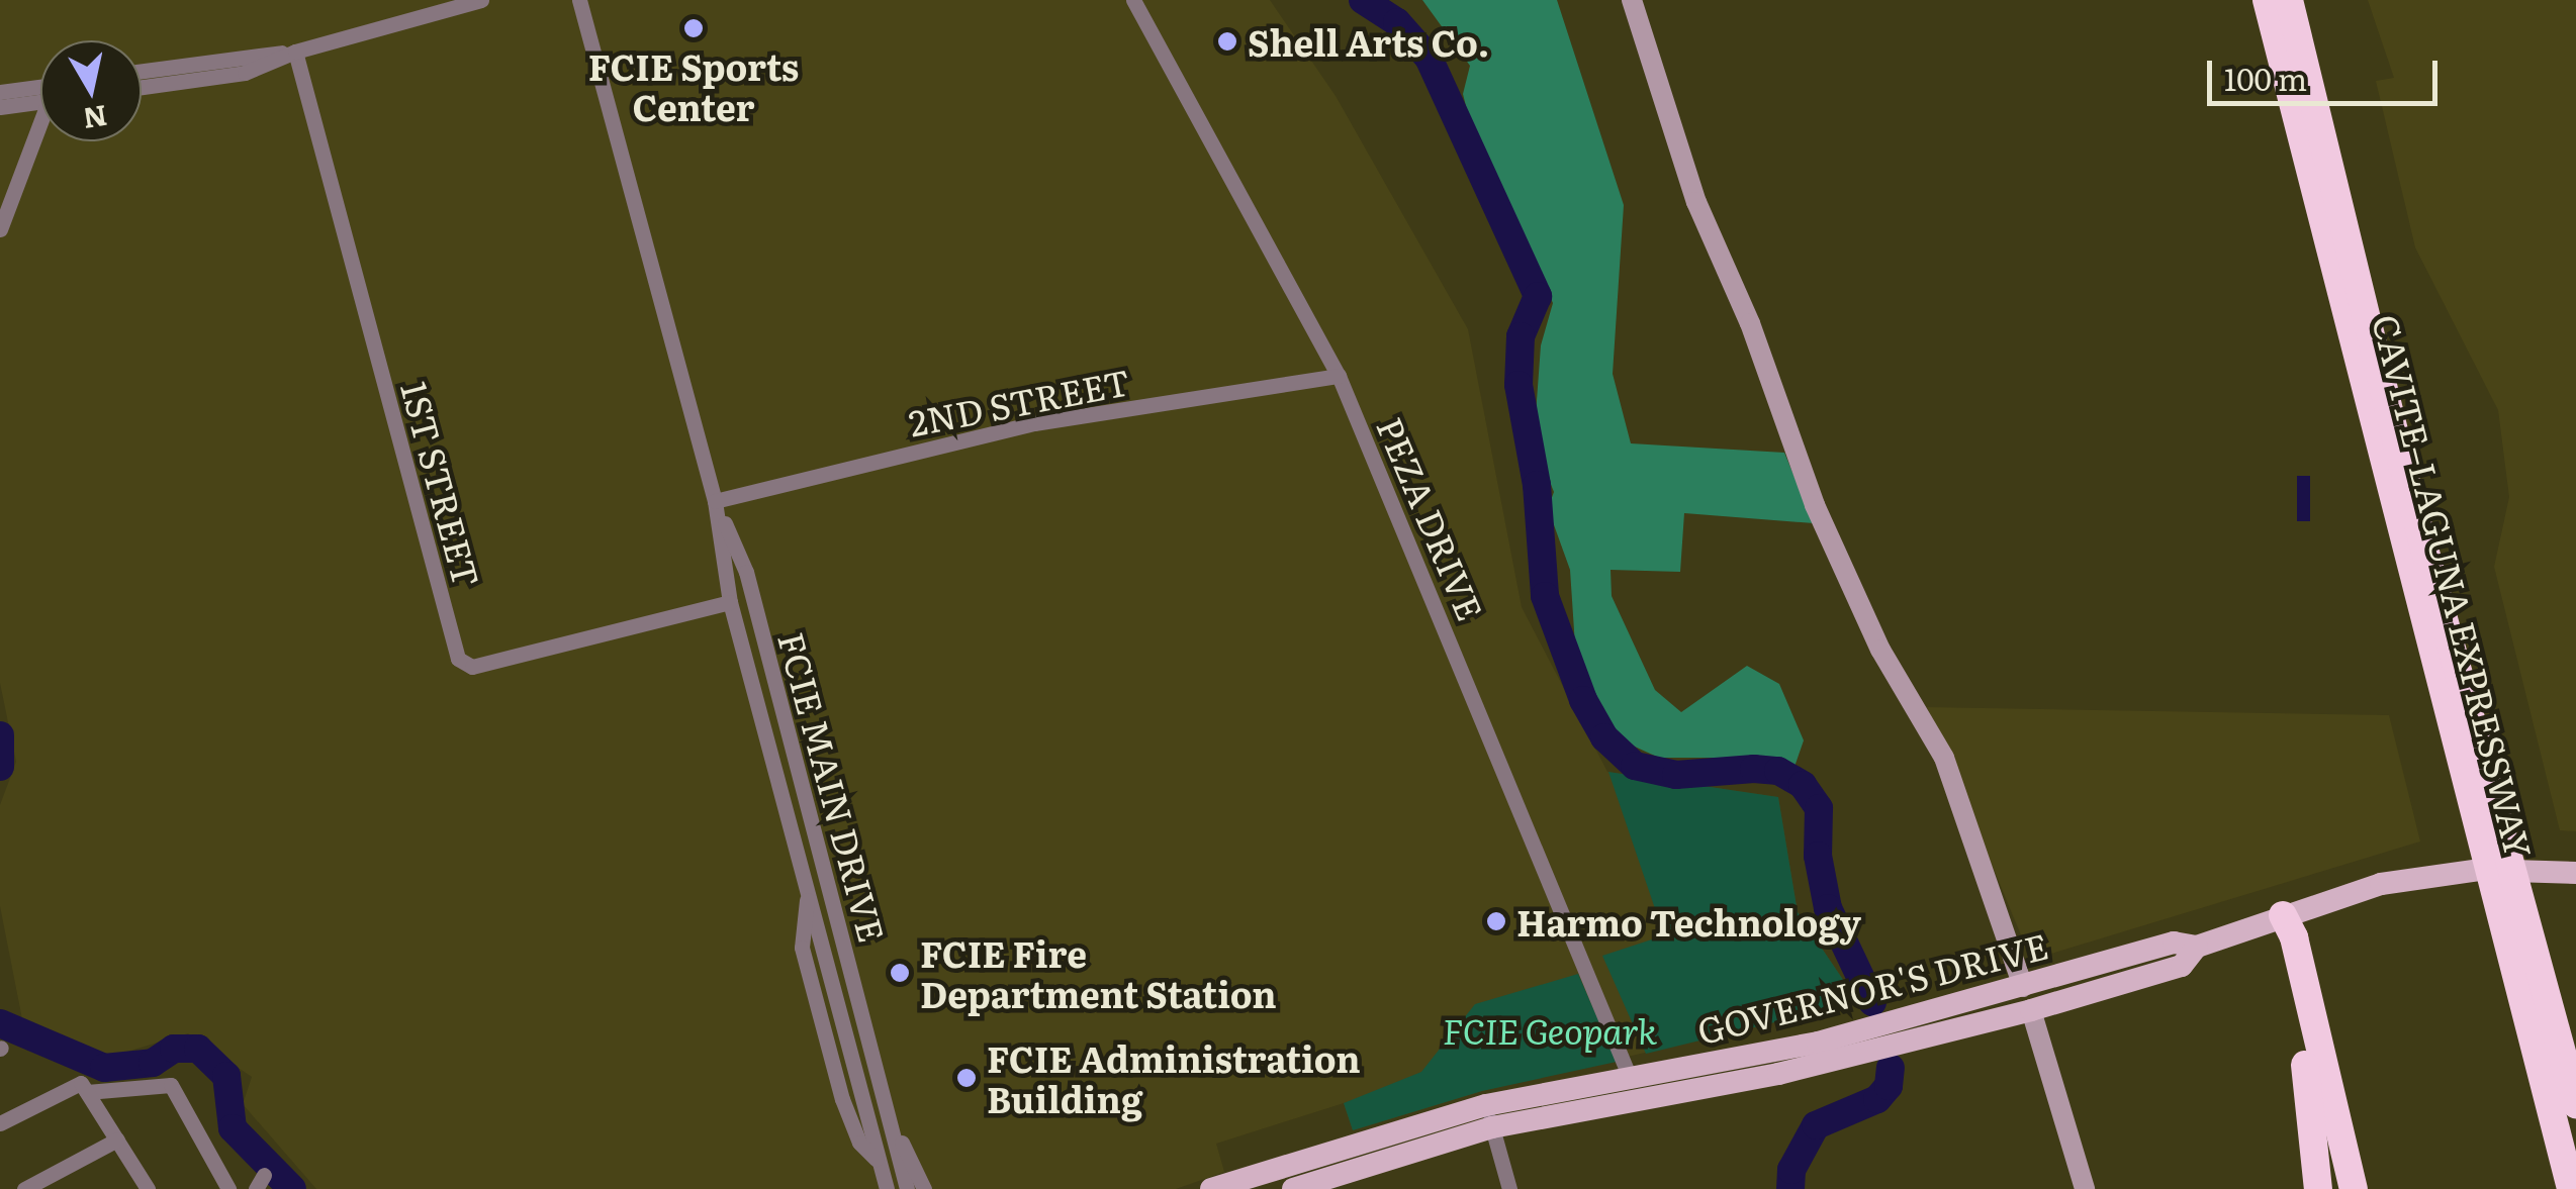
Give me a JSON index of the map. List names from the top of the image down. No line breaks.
{"streets":{"highway":["CAVITE–LAGUNA EXPRESSWAY"],"main road":["GOVERNOR'S DRIVE"],"street":["2ND STREET","1ST STREET","PEZA DRIVE","FCIE MAIN DRIVE"]},"crossings":[["2ND STREET","PEZA DRIVE"],["2ND STREET","FCIE MAIN DRIVE"],["1ST STREET","FCIE MAIN DRIVE"],["PEZA DRIVE","GOVERNOR'S DRIVE"]],"parks":["FCIE Geopark"],"places":["FCIE Sports Center","Shell Arts Co.","Harmo Technology","FCIE Fire Department Station","FCIE Administration Building"],"scale_bar":"100 m","north":"bottom"}
